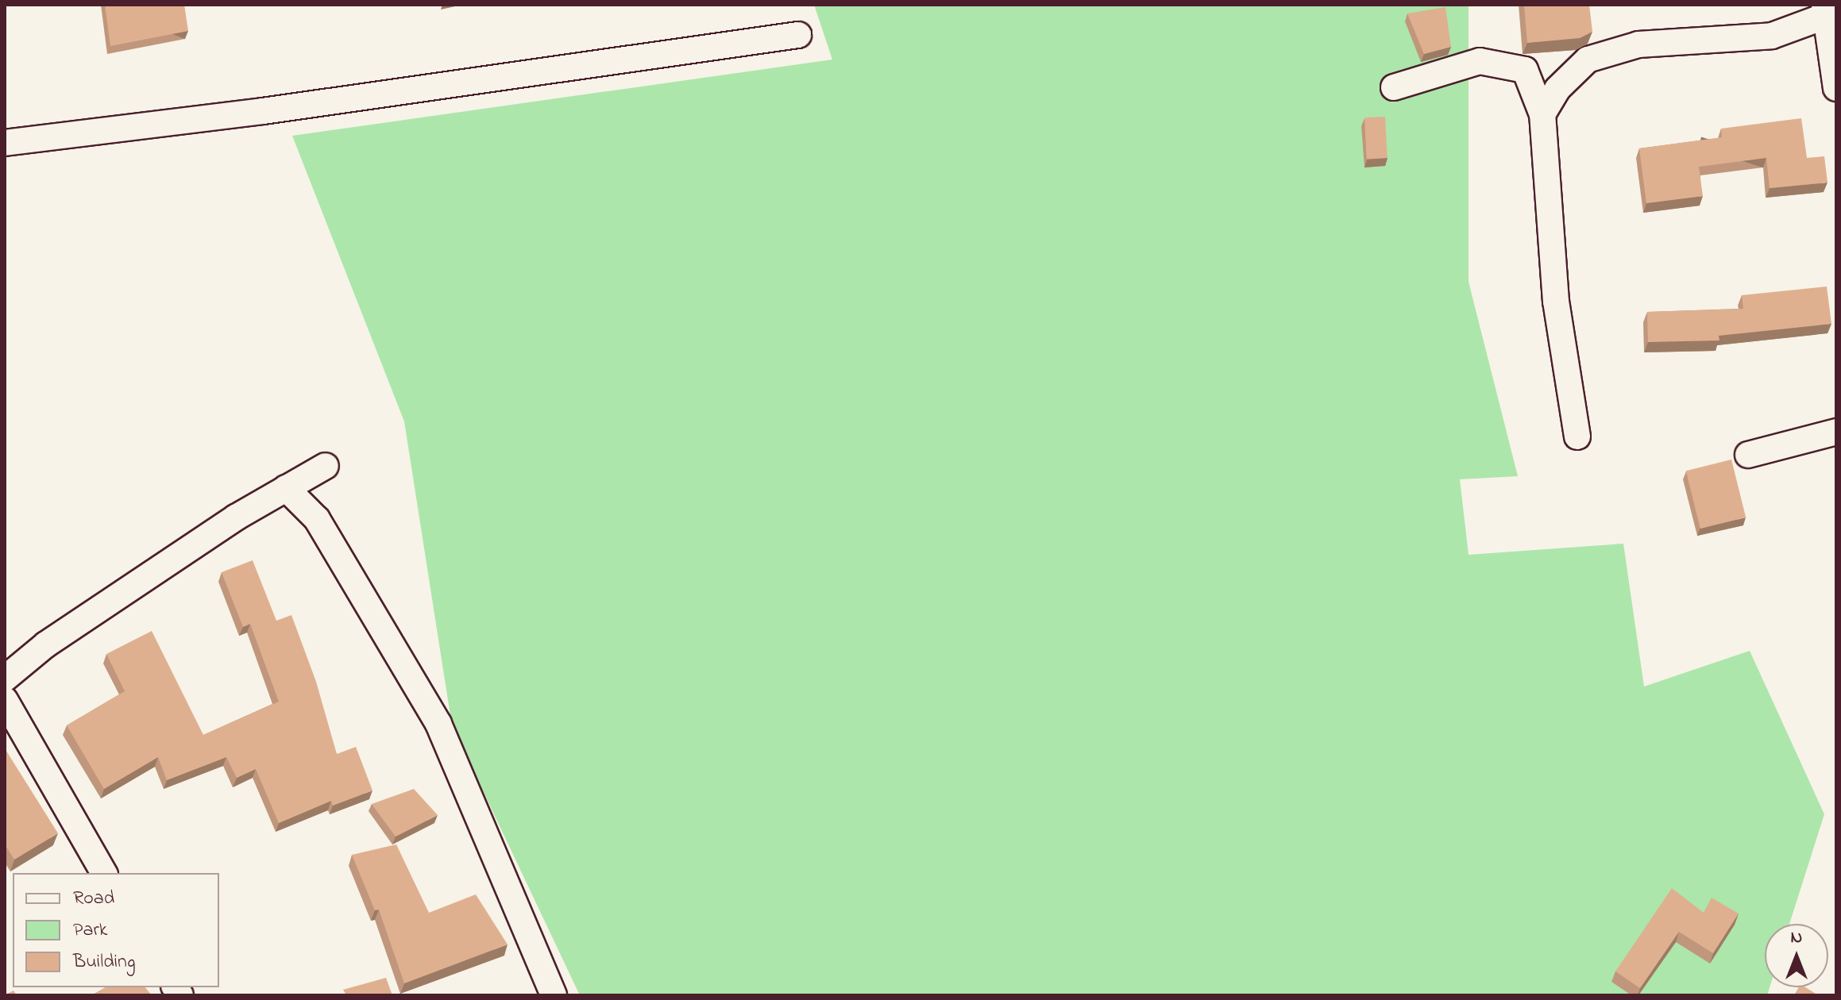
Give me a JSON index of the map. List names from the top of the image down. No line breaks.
{"legend":["Road","Park","Building"],"north":"top"}
